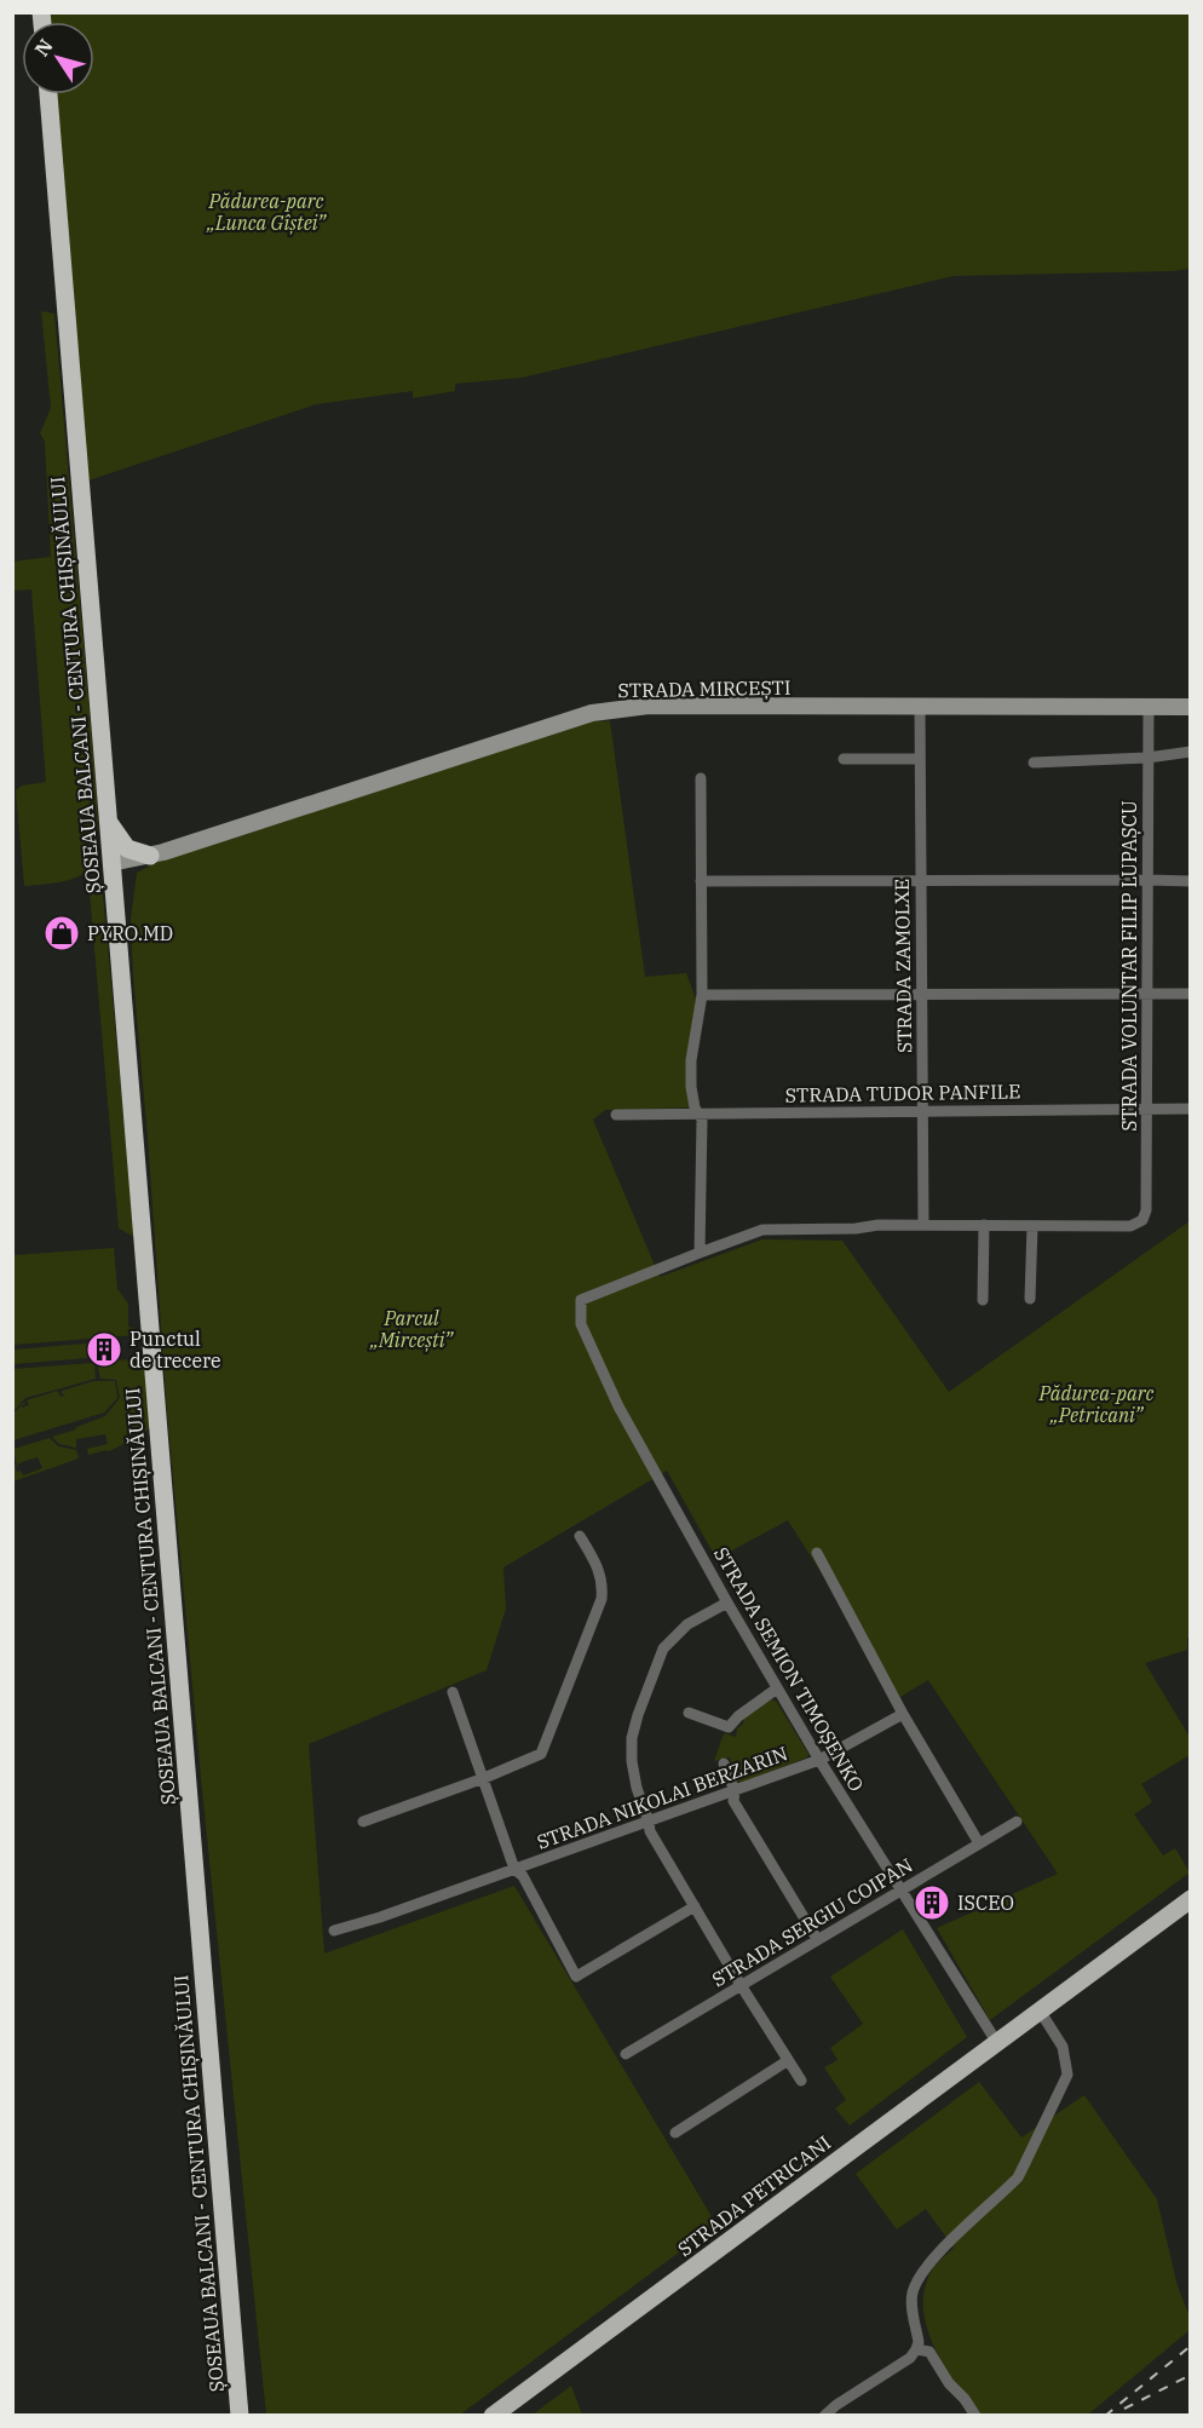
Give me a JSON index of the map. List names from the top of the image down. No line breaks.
{"streets":{"highway":["ȘOSEAUA BALCANI - CENTURA CHIȘINĂULUI"],"main road":["STRADA MIRCEȘTI","STRADA PETRICANI"],"street":["STRADA ZAMOLXE","STRADA VOLUNTAR FILIP LUPAȘCU","STRADA TUDOR PANFILE","STRADA SEMION TIMOȘENKO","STRADA NIKOLAI BERZARIN","STRADA SERGIU COIPAN"]},"crossings":[["ȘOSEAUA BALCANI - CENTURA CHIȘINĂULUI","STRADA MIRCEȘTI"],["STRADA MIRCEȘTI","STRADA ZAMOLXE"],["STRADA MIRCEȘTI","STRADA VOLUNTAR FILIP LUPAȘCU"],["STRADA ZAMOLXE","STRADA TUDOR PANFILE"],["STRADA VOLUNTAR FILIP LUPAȘCU","STRADA TUDOR PANFILE"],["STRADA SEMION TIMOȘENKO","STRADA NIKOLAI BERZARIN"],["STRADA SEMION TIMOȘENKO","STRADA SERGIU COIPAN"],["STRADA SEMION TIMOȘENKO","STRADA PETRICANI"]],"parks":["Pădurea-parc „Lunca Gîștei”","Parcul „Mircești”","Pădurea-parc „Petricani”"],"places":{"shop":["PYRO.MD"],"building":["Punctul de trecere","ISCEO"]},"north":"top left"}
